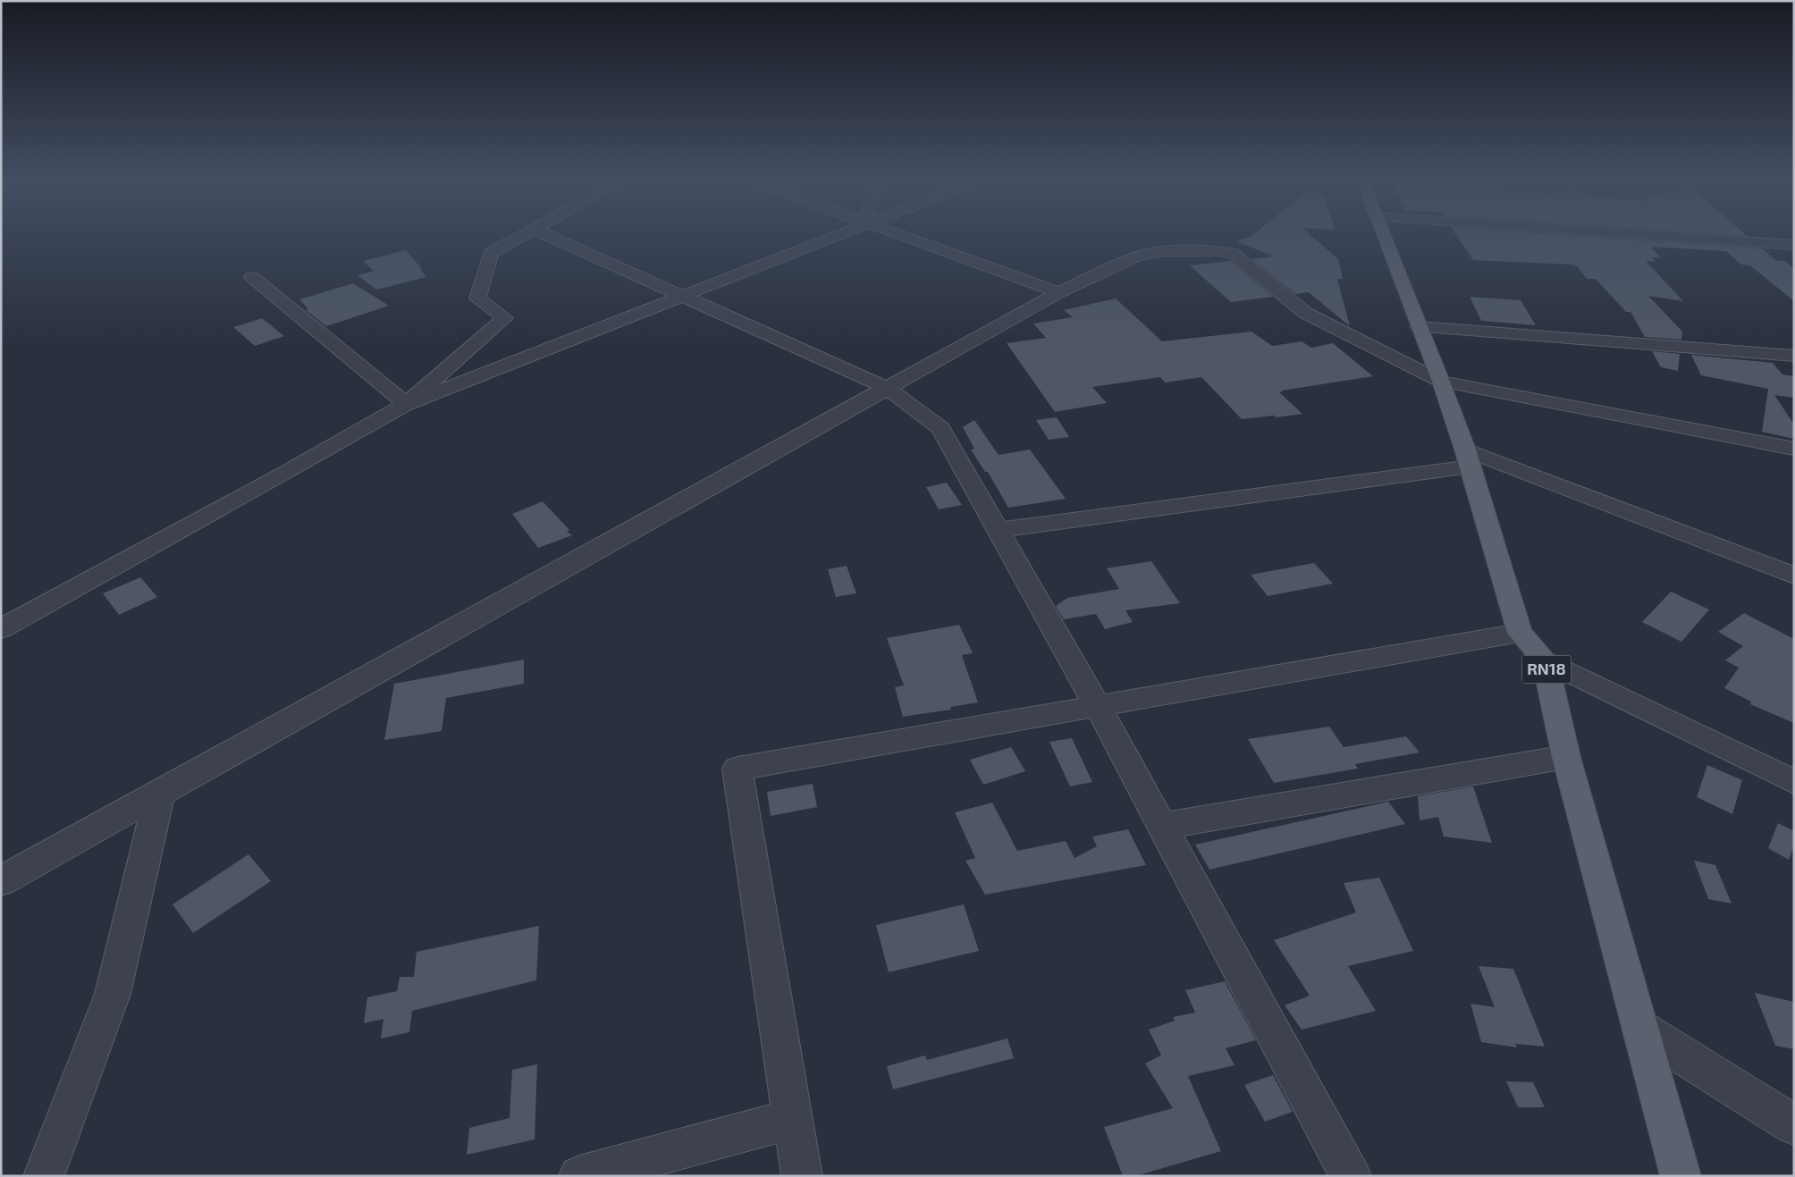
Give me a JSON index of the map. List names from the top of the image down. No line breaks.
{"streets":{"main road":["RN18"]}}
